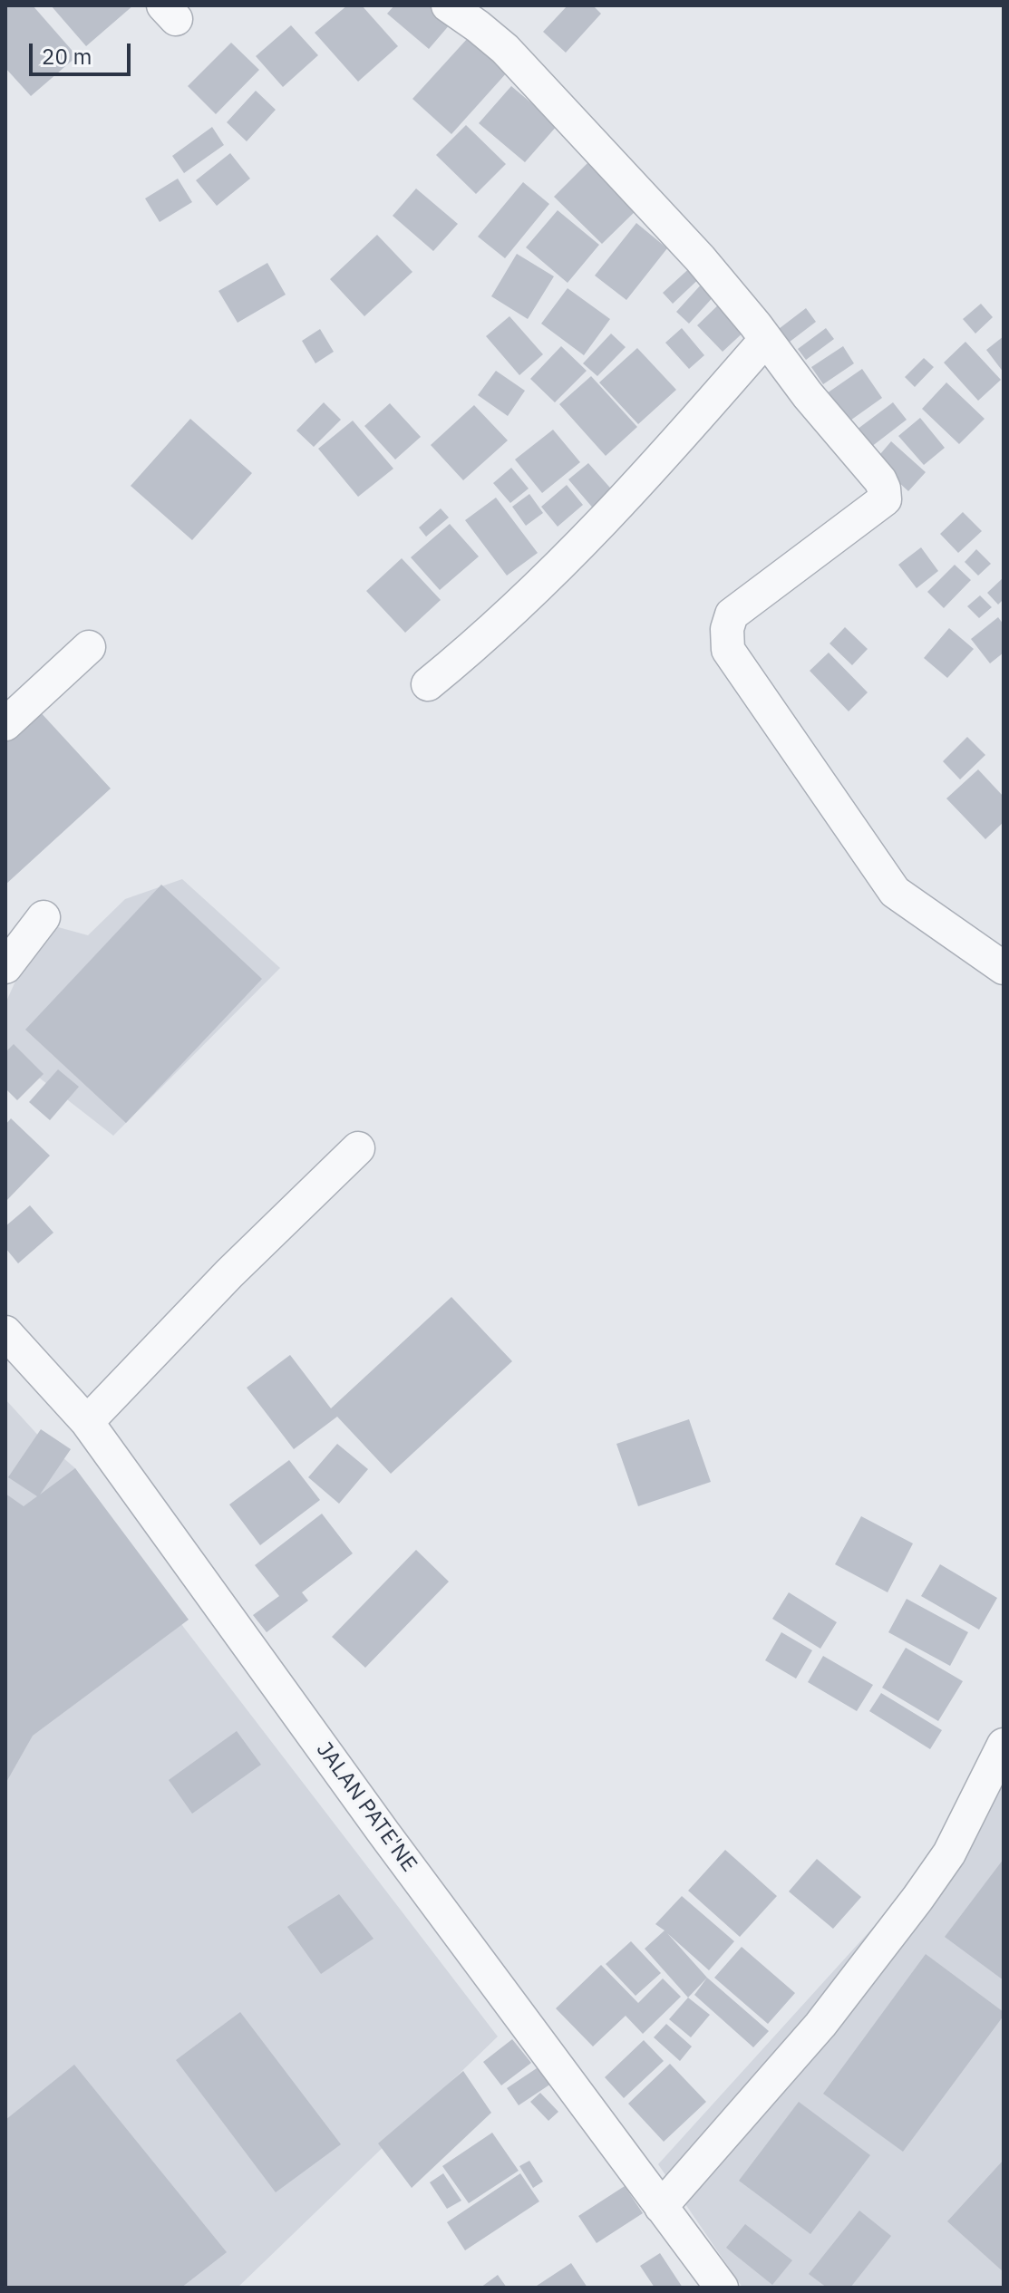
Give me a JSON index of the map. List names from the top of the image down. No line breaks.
{"streets":{"street":["JALAN PATE'NE"]},"scale_bar":"20 m"}
